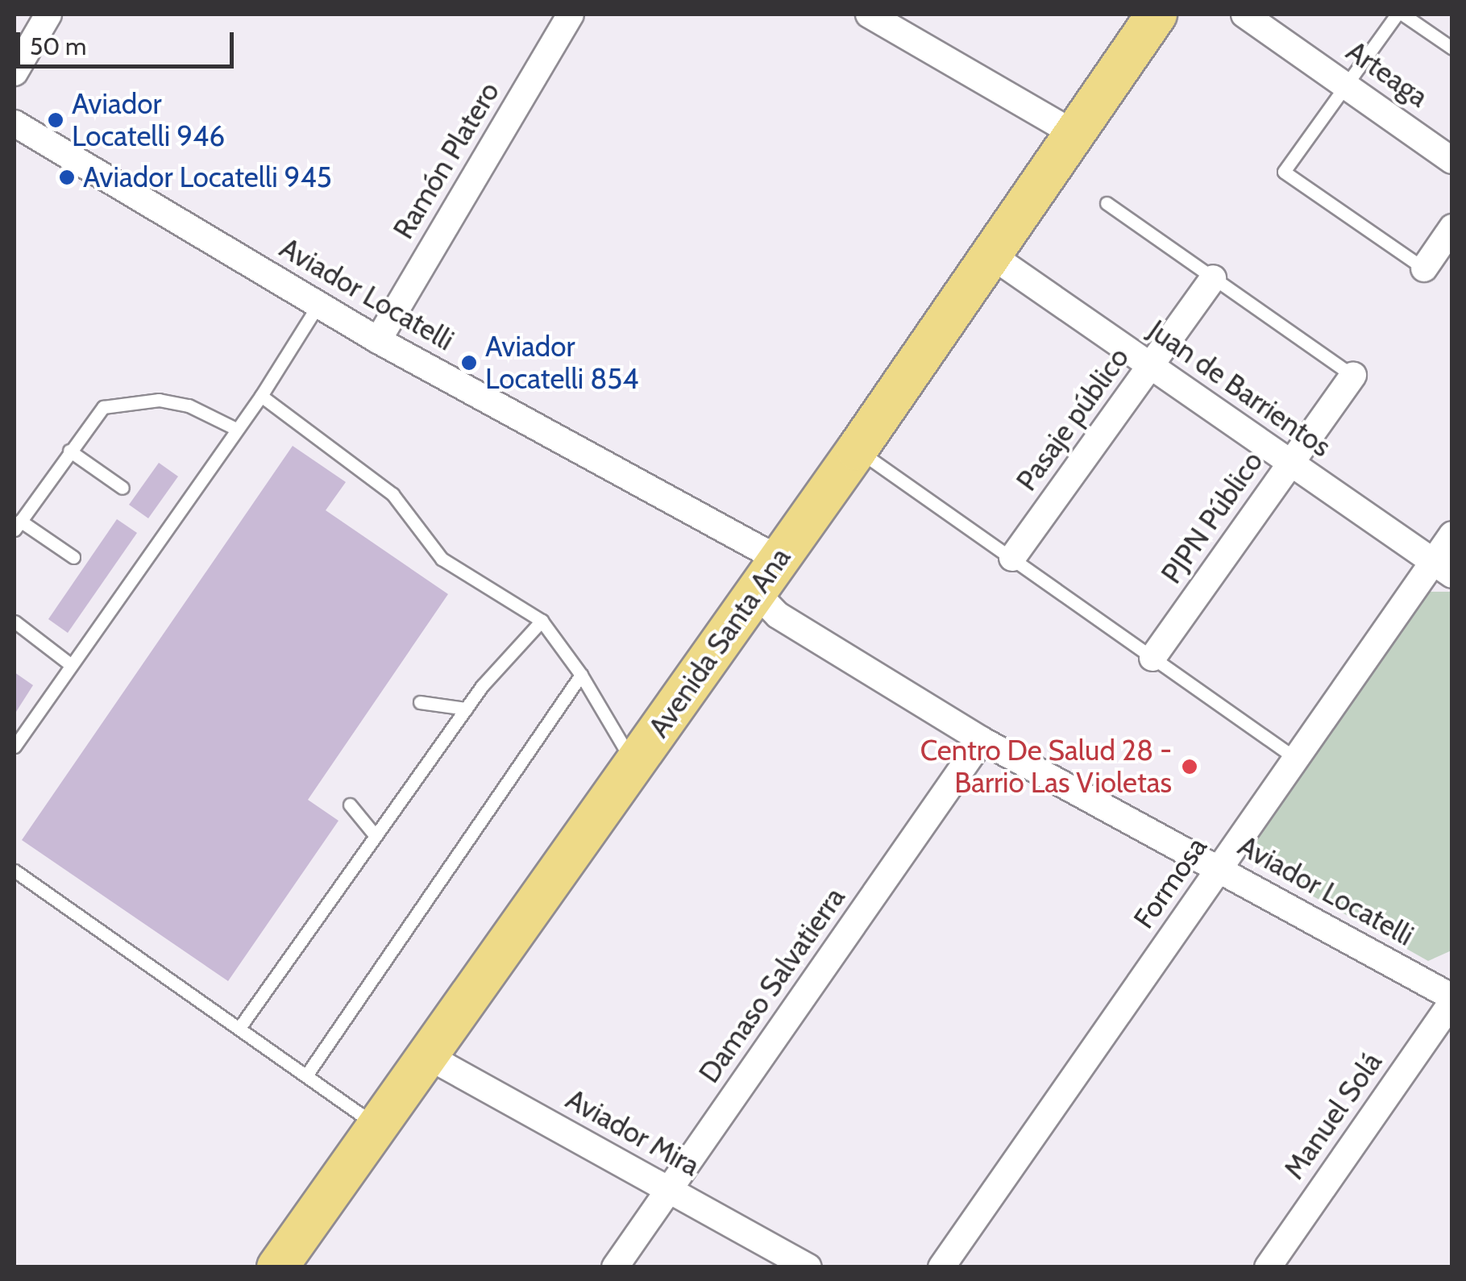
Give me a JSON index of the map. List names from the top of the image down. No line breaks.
{"streets":{"main road":["Avenida Santa Ana"],"street":["Arteaga","Ramón Platero","Aviador Locatelli","Juan de Barrientos","Pasaje público","PJPN Público","Formosa","Damaso Salvatierra","Manuel Solá","Aviador Mira"]},"crossings":[["Ramón Platero","Aviador Locatelli"],["Aviador Locatelli","Avenida Santa Ana"],["Aviador Locatelli","Formosa"],["Aviador Locatelli","Damaso Salvatierra"],["Aviador Locatelli","Manuel Solá"],["Juan de Barrientos","Pasaje público"],["Juan de Barrientos","PJPN Público"],["Juan de Barrientos","Avenida Santa Ana"],["Juan de Barrientos","Formosa"],["Avenida Santa Ana","Aviador Mira"],["Damaso Salvatierra","Aviador Mira"]],"places":["Aviador Locatelli 946","Aviador Locatelli 945","Aviador Locatelli 854","Centro De Salud 28 - Barrio Las Violetas"],"scale_bar":"50 m"}
